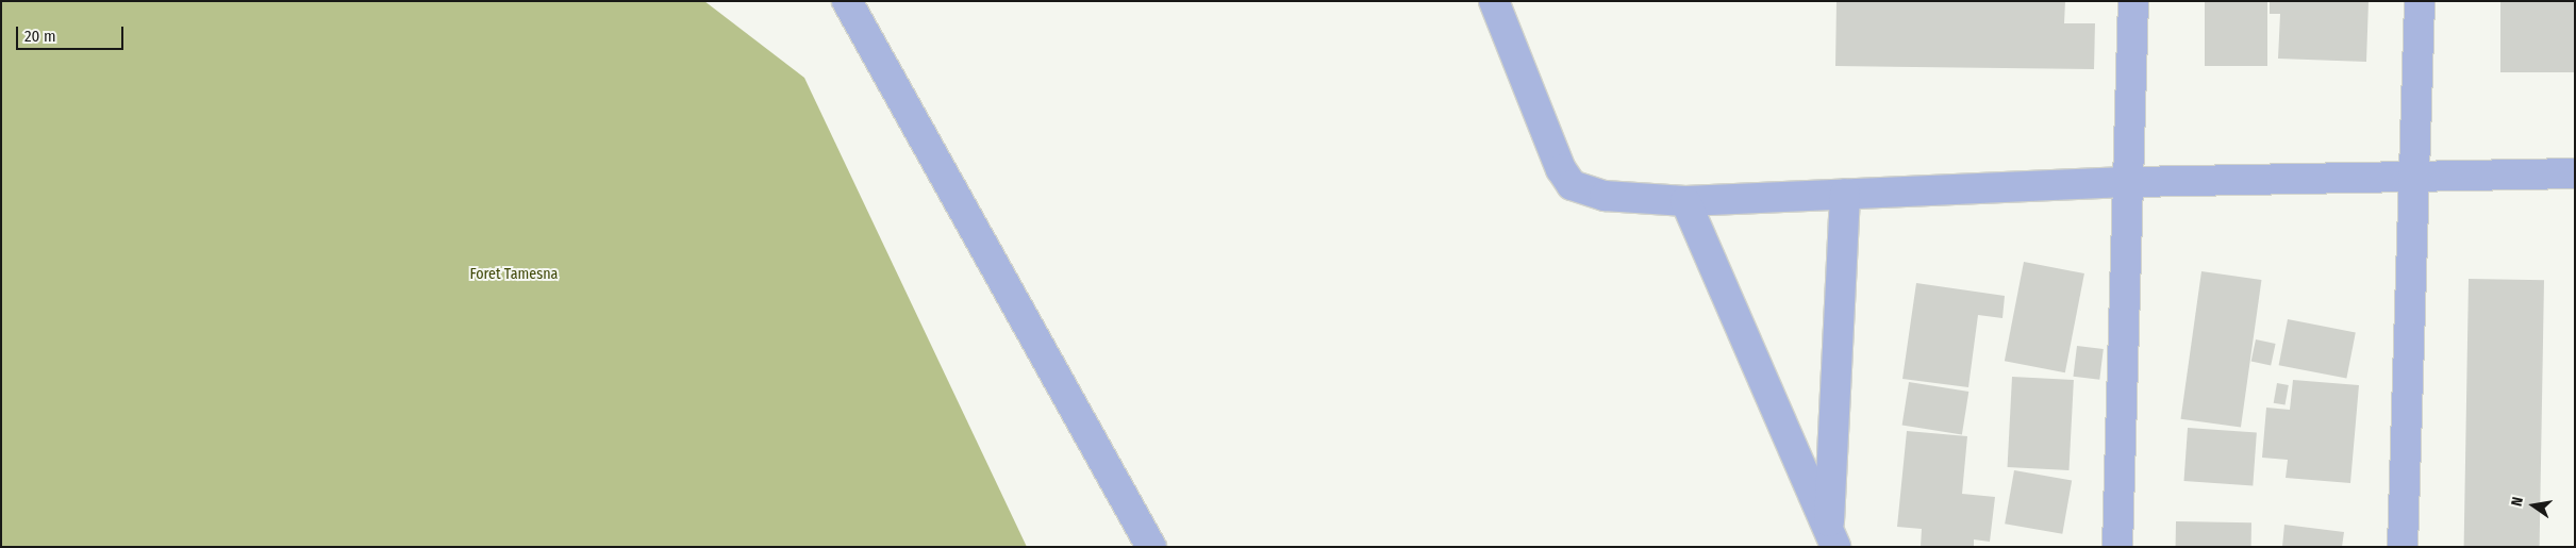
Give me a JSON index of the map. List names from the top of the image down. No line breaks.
{"parks":["Foret Tamesna"],"scale_bar":"20 m","north":"left"}
